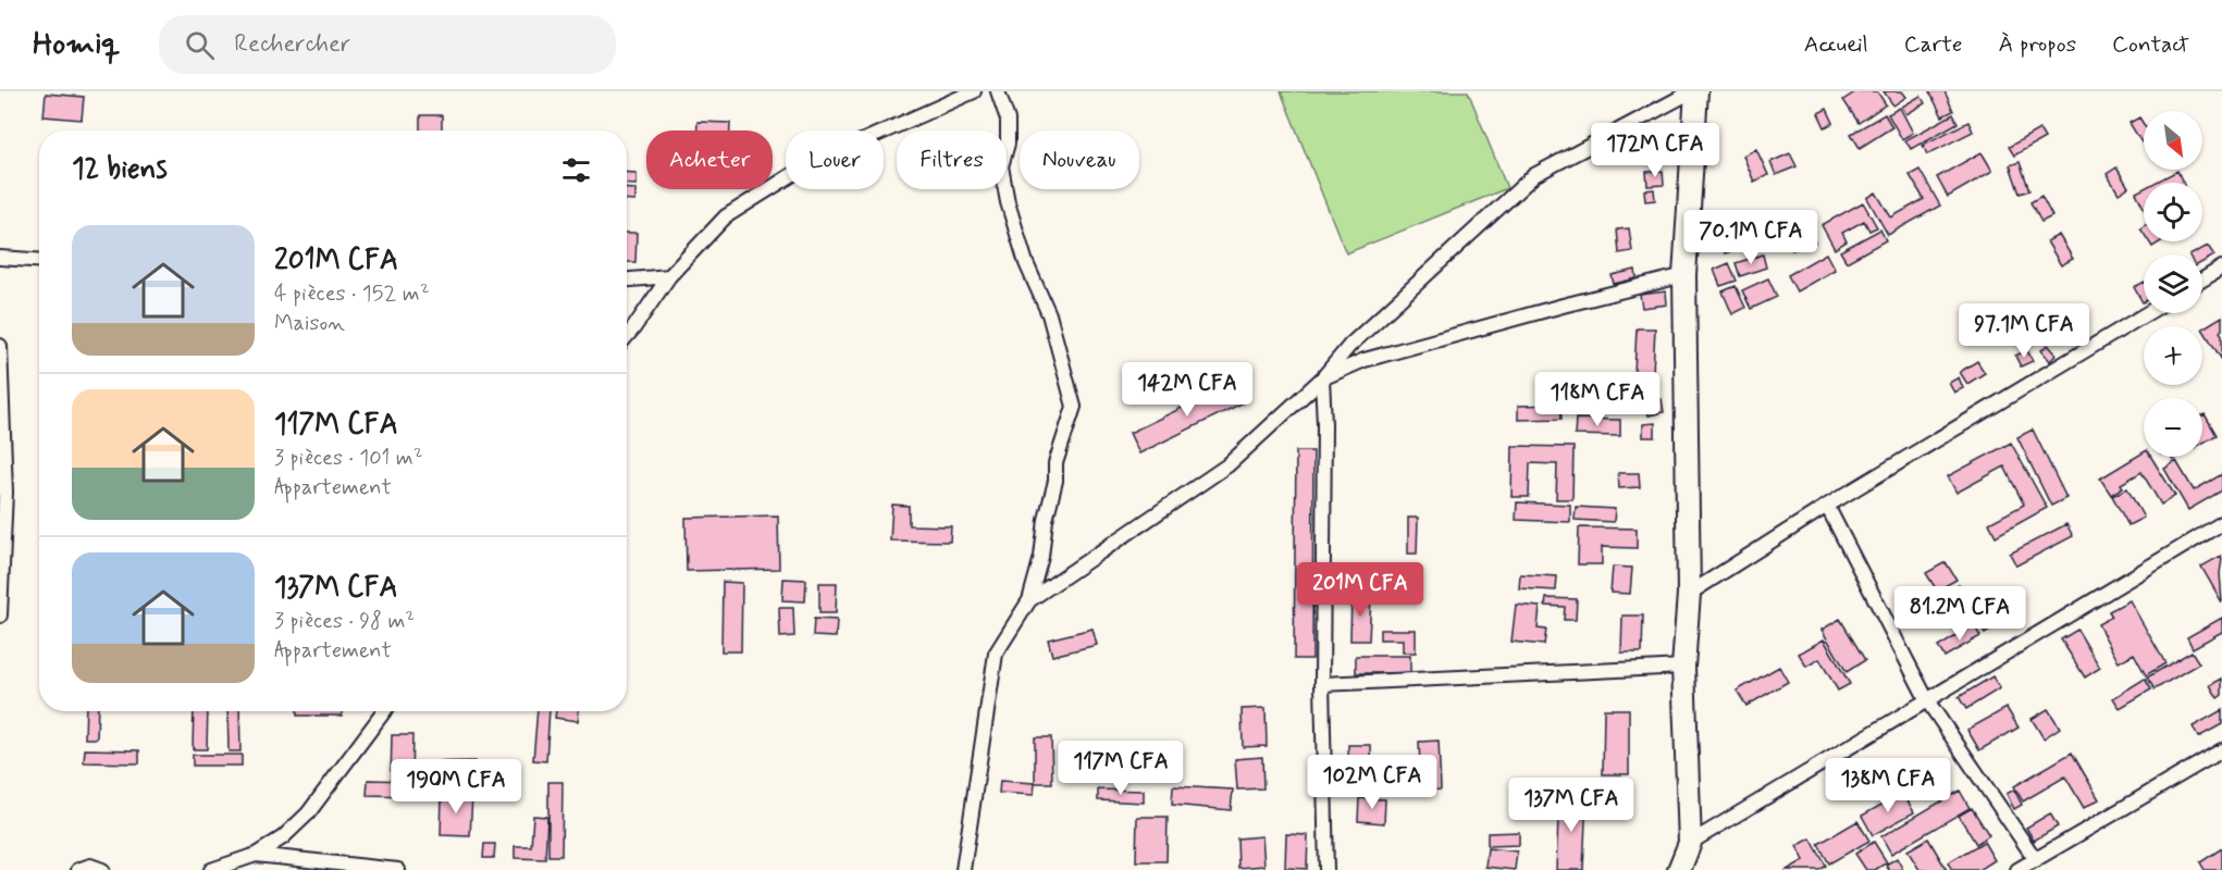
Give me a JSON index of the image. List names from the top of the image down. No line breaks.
{"north":"bottom right","page":{"header":"Homiq","search":"Rechercher","nav":["Accueil","Carte","À propos","Contact"],"map_buttons":["+","−"],"price":["172M CFA","70.1M CFA","97.1M CFA","142M CFA","118M CFA","201M CFA","81.2M CFA","117M CFA","102M CFA","138M CFA","190M CFA","137M CFA"],"chip":["Acheter","Louer","Filtres","Nouveau"],"heading":"12 biens","list":[{"name":"201M CFA","note":"4 pièces · 152 m² · Maison"},{"name":"117M CFA","note":"3 pièces · 101 m² · Appartement"},{"name":"137M CFA","note":"3 pièces · 98 m² · Appartement"}]}}
